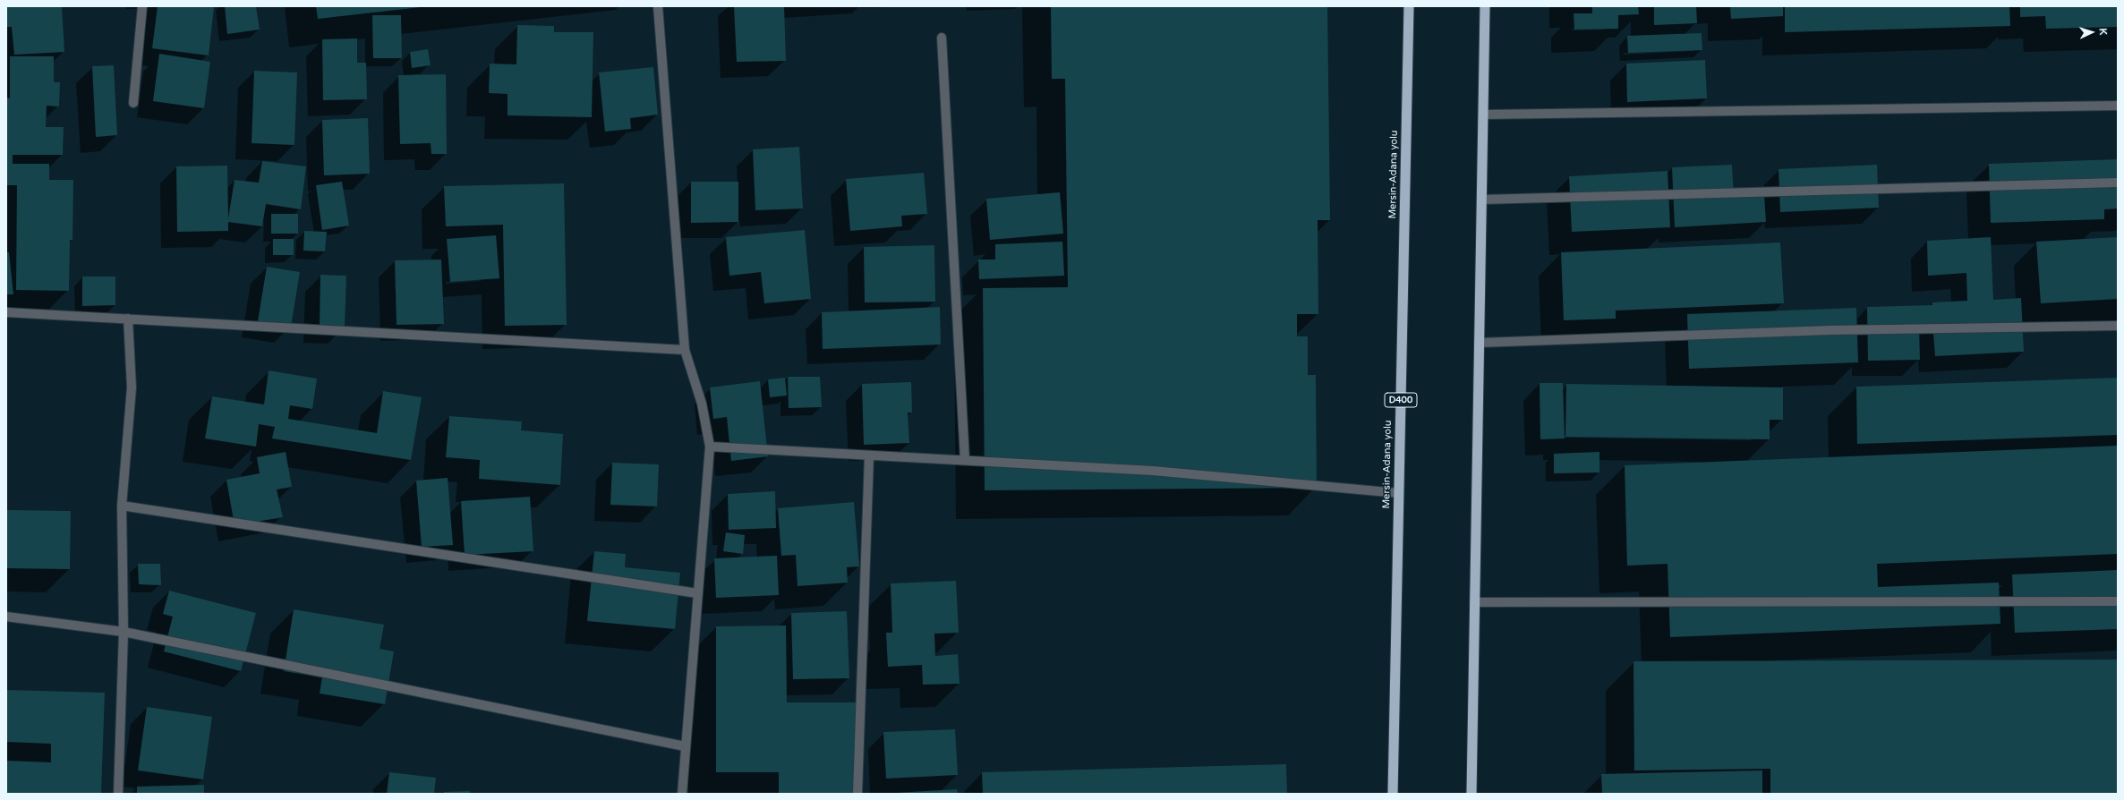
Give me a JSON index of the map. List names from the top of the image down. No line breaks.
{"streets":{"highway":["Mersin-Adana yolu","D400"]},"north":"right"}
